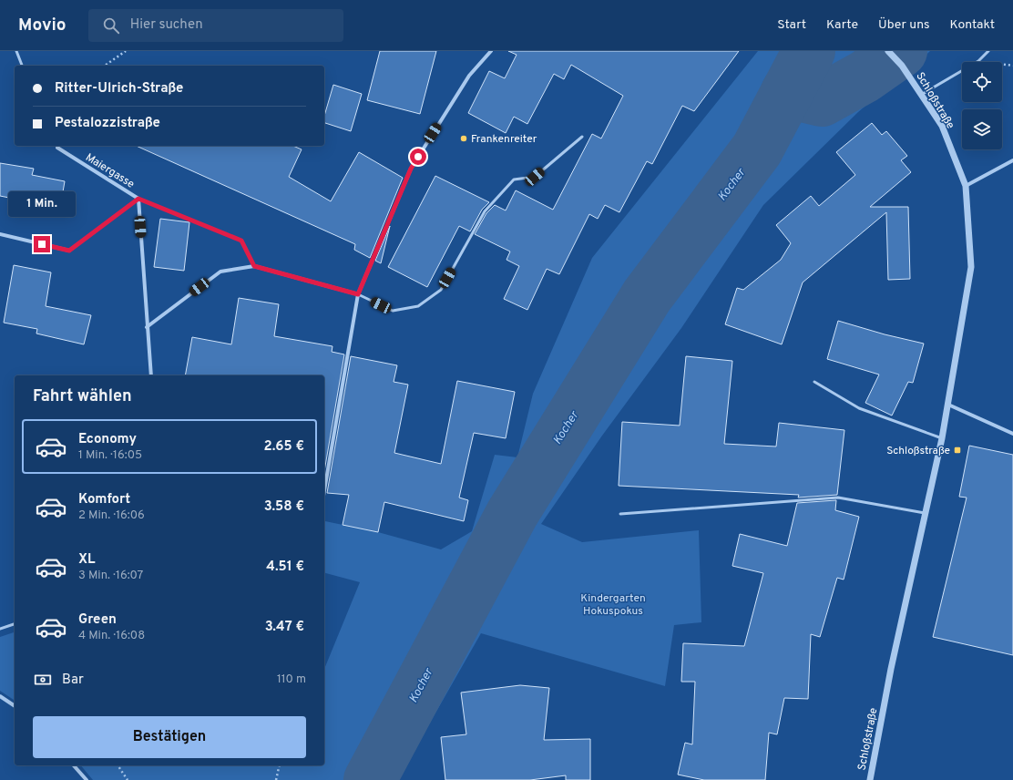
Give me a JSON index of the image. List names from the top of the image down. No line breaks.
{"streets":{"street":["Schloßstraße","Maiergasse"]},"water":["Kocher"],"parks":["Kindergarten Hokuspokus"],"places":{"other":["Frankenreiter"],"transit":["Schloßstraße"]},"page":{"header":"Movio","search":"Hier suchen","nav":["Start","Karte","Über uns","Kontakt"],"banner":["Ritter-Ulrich-Straße","Pestalozzistraße"],"bubble":"1 Min.","heading":"Fahrt wählen","list":[{"name":"Economy","note":"1 Min. · 16:05","value":"2.65 €"},{"name":"Komfort","note":"2 Min. · 16:06","value":"3.58 €"},{"name":"XL","note":"3 Min. · 16:07","value":"4.51 €"},{"name":"Green","note":"4 Min. · 16:08","value":"3.47 €"}],"pay":["Bar","110 m"],"buttons":"Bestätigen"}}
